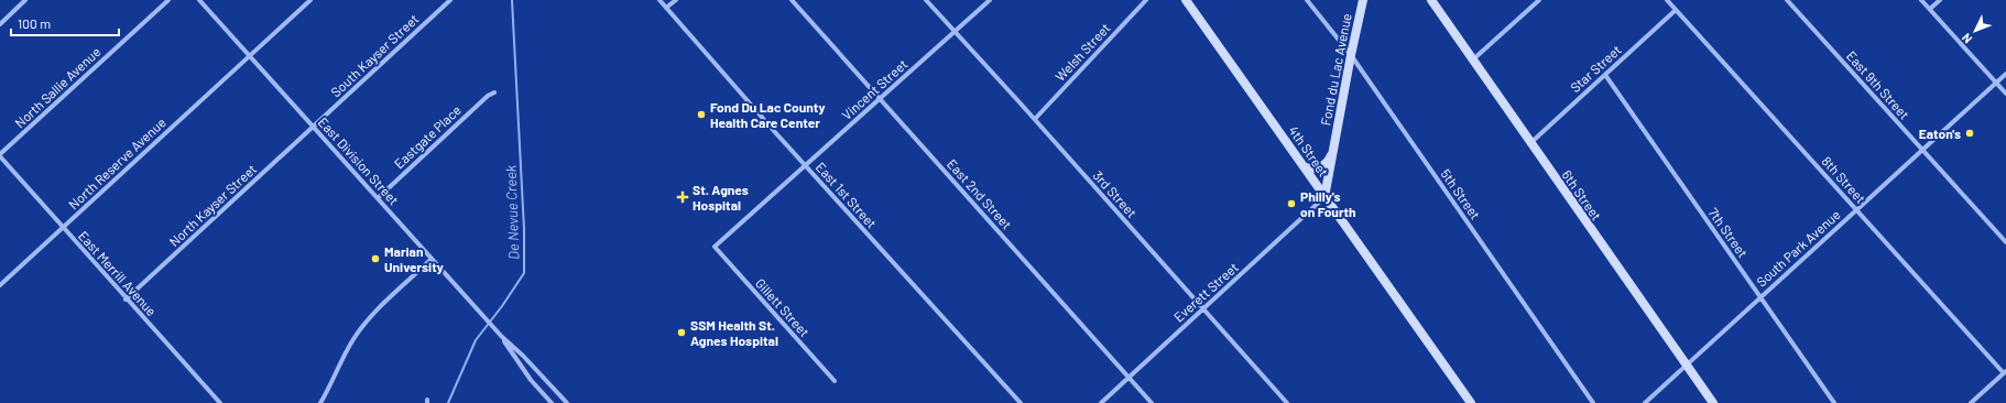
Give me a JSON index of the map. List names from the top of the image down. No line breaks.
{"streets":{"street":["Welsh Street","South Kayser Street","Star Street","Fond du Lac Avenue","East 9th Street","North Sallie Avenue","Vincent Street","Eastgate Place","4th Street","East Division Street","North Reserve Avenue","8th Street","East 2nd Street","3rd Street","5th Street","East 1st Street","6th Street","North Kayser Street","7th Street","South Park Avenue","East Merrill Avenue","Everett Street","Gillett Street"]},"crossings":[["Welsh Street","3rd Street"],["South Kayser Street","East Division Street"],["South Kayser Street","North Kayser Street"],["Star Street","8th Street"],["Star Street","6th Street"],["Star Street","7th Street"],["Fond du Lac Avenue","4th Street"],["Fond du Lac Avenue","5th Street"],["Fond du Lac Avenue","Everett Street"],["East 9th Street","South Park Avenue"],["North Sallie Avenue","East Merrill Avenue"],["Vincent Street","East 2nd Street"],["Vincent Street","3rd Street"],["Vincent Street","East 1st Street"],["Vincent Street","Gillett Street"],["Eastgate Place","East Division Street"],["4th Street","Everett Street"],["East Division Street","North Reserve Avenue"],["East Division Street","North Kayser Street"],["North Reserve Avenue","East Merrill Avenue"],["8th Street","South Park Avenue"],["East 2nd Street","Everett Street"],["3rd Street","Everett Street"],["6th Street","South Park Avenue"],["North Kayser Street","East Merrill Avenue"],["7th Street","South Park Avenue"]],"water":["De Nevue Creek"],"places":{"other":["Fond Du Lac County Health Care Center","Eaton's","Philly's on Fourth","Marian University","SSM Health St. Agnes Hospital"],"health":["St. Agnes Hospital"]},"scale_bar":"100 m","north":"bottom left"}
